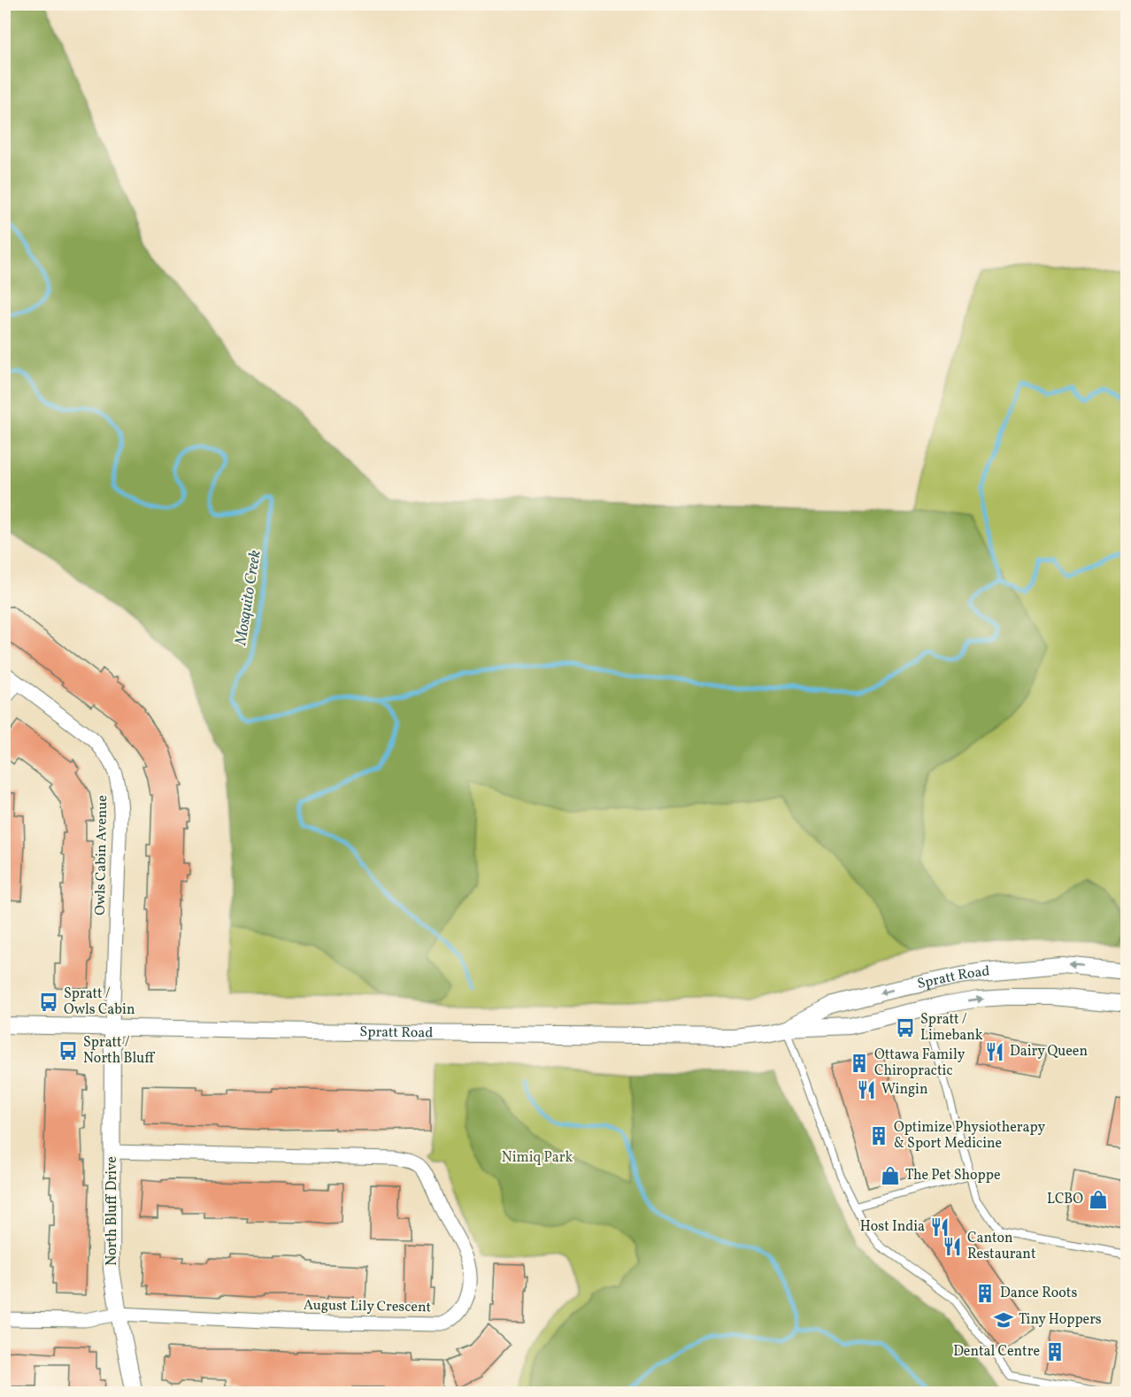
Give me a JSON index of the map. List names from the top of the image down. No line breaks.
{"streets":{"street":["Owls Cabin Avenue","Spratt Road","North Bluff Drive","August Lily Crescent"]},"crossings":[["Owls Cabin Avenue","Spratt Road"],["Owls Cabin Avenue","North Bluff Drive"],["Spratt Road","North Bluff Drive"],["North Bluff Drive","August Lily Crescent"]],"water":["Mosquito Creek"],"parks":["Nimiq Park"],"places":{"bus stop":["Spratt / Owls Cabin","Spratt / Limebank","Spratt / North Bluff"],"restaurant":["Dairy Queen","Wingin","Host India","Canton Restaurant"],"building":["Ottawa Family Chiropractic","Optimize Physiotherapy & Sport Medicine","Dance Roots","Dental Centre"],"shop":["The Pet Shoppe","LCBO"],"school or university":["Tiny Hoppers"]}}
